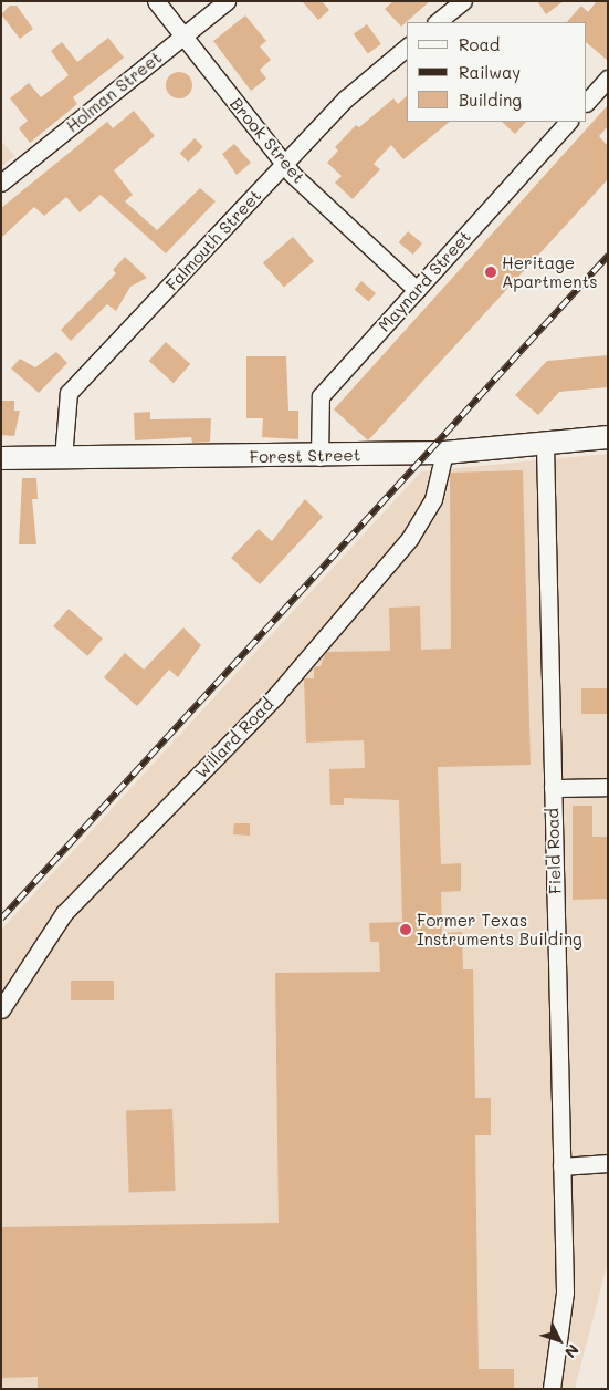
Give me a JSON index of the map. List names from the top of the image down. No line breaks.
{"streets":{"main road":["Forest Street"],"street":["Holman Street","Brook Street","Falmouth Street","Maynard Street","Willard Road","Field Road"]},"crossings":[["Holman Street","Brook Street"],["Brook Street","Falmouth Street"],["Brook Street","Maynard Street"],["Falmouth Street","Forest Street"],["Maynard Street","Forest Street"],["Forest Street","Willard Road"],["Forest Street","Field Road"]],"places":["Heritage Apartments","Former Texas Instruments Building"],"legend":["Road","Railway","Building"],"north":"bottom right"}
